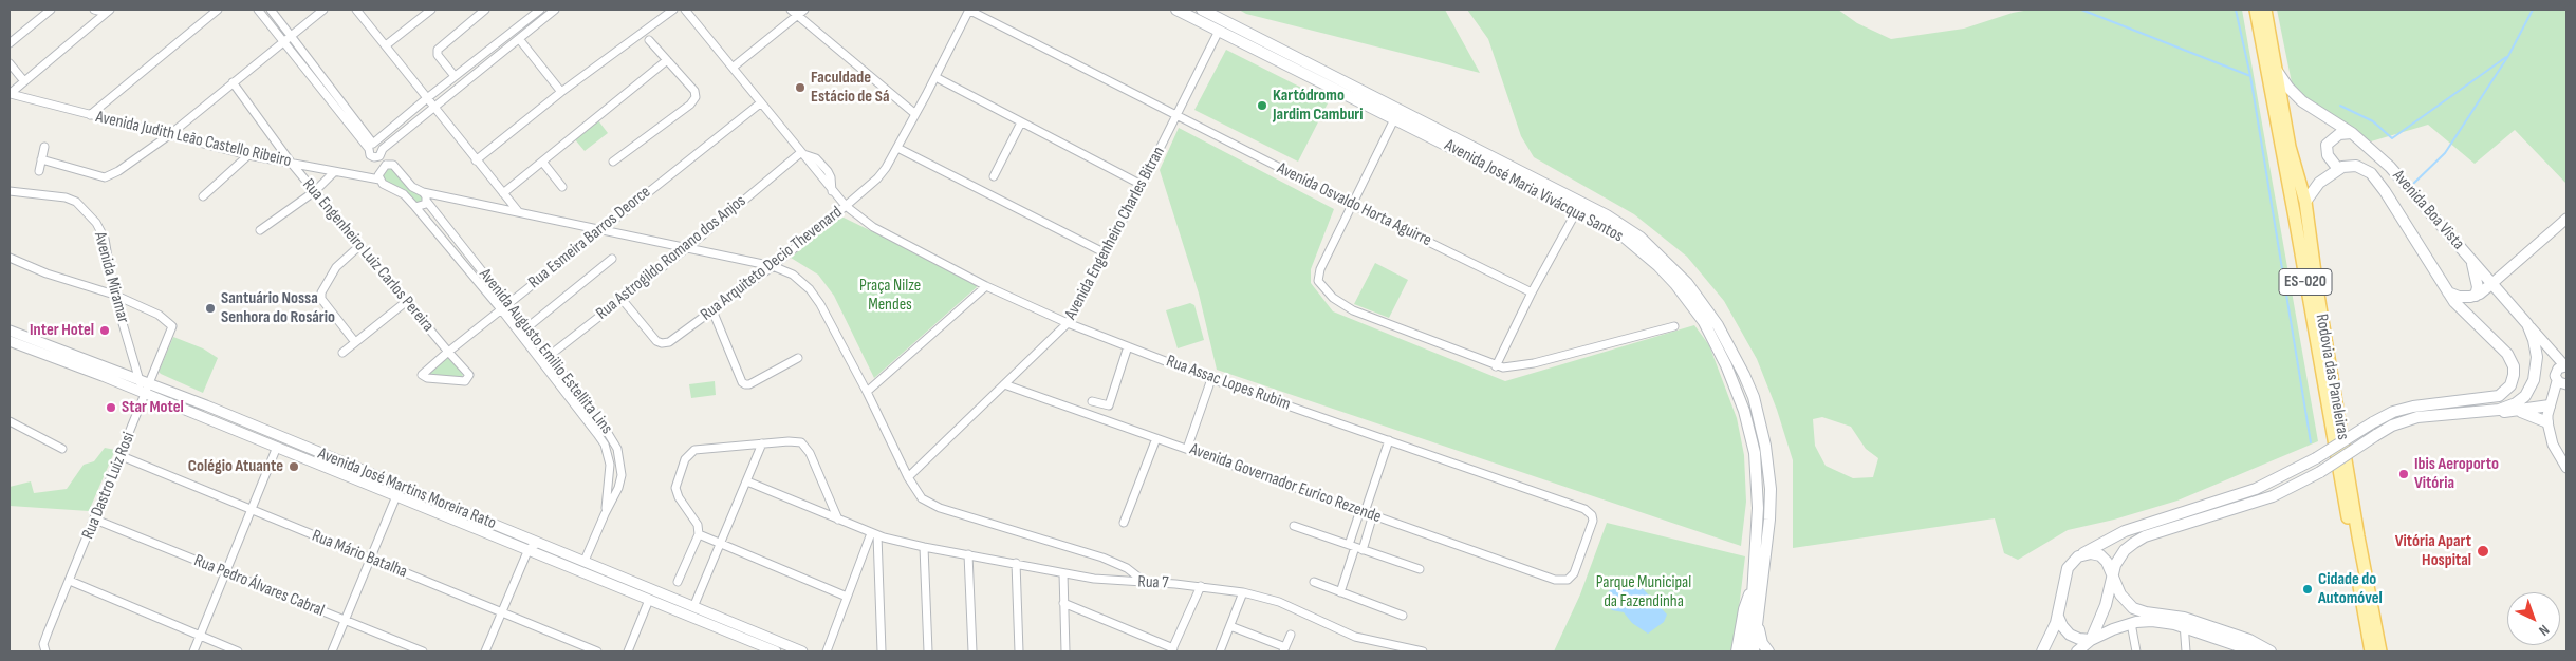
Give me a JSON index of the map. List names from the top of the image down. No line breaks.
{"streets":{"main road":["Avenida José Maria Vivácqua Santos","Avenida Boa Vista","ES-020","Rodovia das Paneleiras"],"street":["Avenida Judith Leão Castello Ribeiro","Avenida Osvaldo Horta Aguirre","Avenida Engenheiro Charles Bitran","Rua Esmeira Barros Deorce","Rua Engenheiro Luiz Carlos Pereira","Rua Astrogildo Romano dos Anjos","Rua Arquiteto Decio Thevenard","Avenida Miramar","Avenida Augusto Emilio Estellita Lins","Rua Assac Lopes Rubim","Avenida Governador Eurico Rezende","Rua Dastro Luiz Rosi","Avenida José Martins Moreira Rato","Rua Mário Batalha","Rua 7","Rua Pedro Álvares Cabral"]},"crossings":[["Avenida Judith Leão Castello Ribeiro","Rua Engenheiro Luiz Carlos Pereira"],["Avenida Judith Leão Castello Ribeiro","Avenida Augusto Emilio Estellita Lins"],["Avenida José Maria Vivácqua Santos","Avenida Engenheiro Charles Bitran"],["Avenida Osvaldo Horta Aguirre","Avenida Engenheiro Charles Bitran"],["Avenida Osvaldo Horta Aguirre","Rua Arquiteto Decio Thevenard"],["Avenida Boa Vista","Rodovia das Paneleiras"],["Avenida Engenheiro Charles Bitran","Rua Assac Lopes Rubim"],["Avenida Engenheiro Charles Bitran","Avenida Governador Eurico Rezende"],["Rua Esmeira Barros Deorce","Rua Engenheiro Luiz Carlos Pereira"],["Rua Esmeira Barros Deorce","Avenida Augusto Emilio Estellita Lins"],["Rua Esmeira Barros Deorce","Rua Assac Lopes Rubim"],["Rua Astrogildo Romano dos Anjos","Rua Arquiteto Decio Thevenard"],["Rua Astrogildo Romano dos Anjos","Avenida Augusto Emilio Estellita Lins"],["Rua Astrogildo Romano dos Anjos","Rua Assac Lopes Rubim"],["Rua Arquiteto Decio Thevenard","Rua Assac Lopes Rubim"],["Avenida Miramar","Rua Dastro Luiz Rosi"],["Avenida Miramar","Avenida José Martins Moreira Rato"],["Avenida Augusto Emilio Estellita Lins","Avenida José Martins Moreira Rato"],["Rua Assac Lopes Rubim","Avenida Governador Eurico Rezende"],["Rua Dastro Luiz Rosi","Avenida José Martins Moreira Rato"],["Rua Dastro Luiz Rosi","Rua Mário Batalha"],["Rua Dastro Luiz Rosi","Rua Pedro Álvares Cabral"]],"parks":["Praça Nilze Mendes","Parque Municipal da Fazendinha"],"places":["Faculdade Estácio de Sá","Kartódromo Jardim Camburi","Santuário Nossa Senhora do Rosário","Inter Hotel","Star Motel","Colégio Atuante","Ibis Aeroporto Vitória","Vitória Apart Hospital","Cidade do Automóvel"],"north":"bottom right"}
